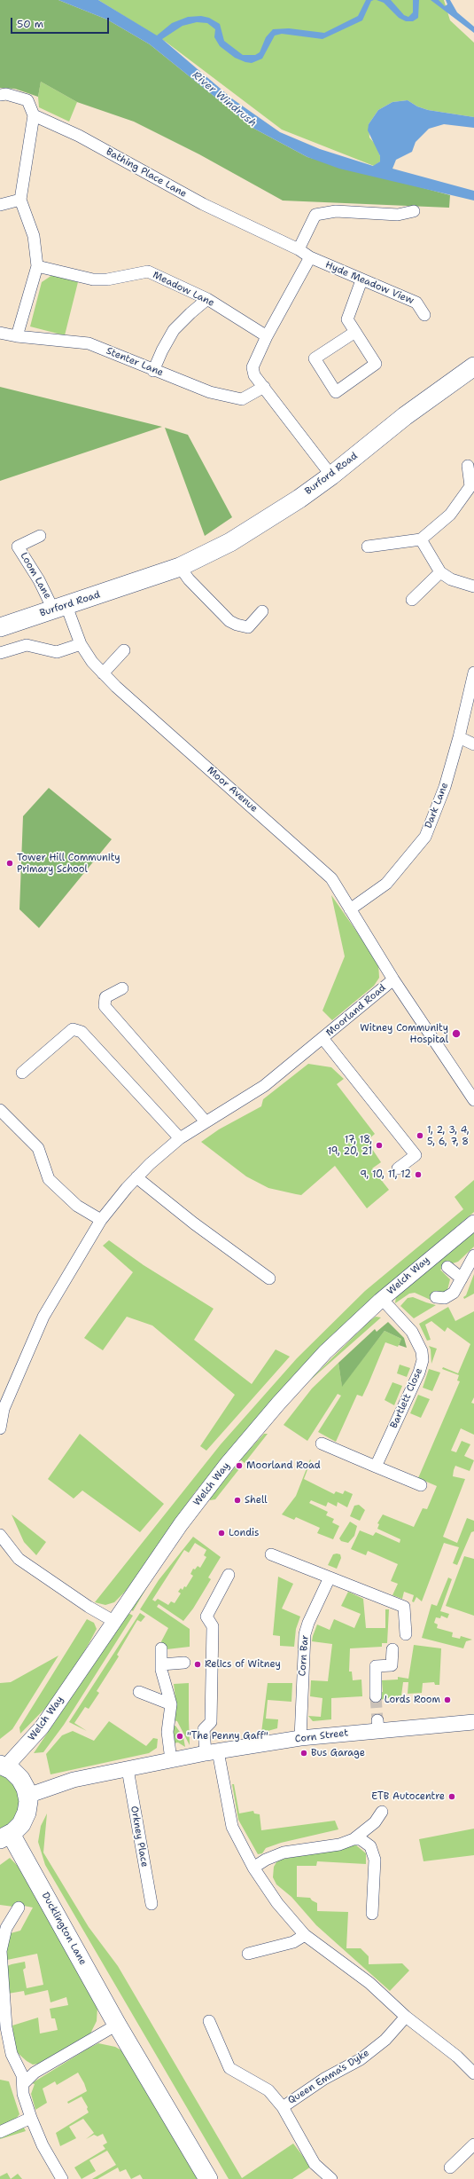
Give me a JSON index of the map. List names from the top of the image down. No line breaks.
{"streets":{"main road":["Burford Road","Ducklington Lane"],"street":["Bathing Place Lane","Hyde Meadow View","Meadow Lane","Stenter Lane","Loom Lane","Moor Avenue","Dark Lane","Moorland Road","Welch Way","Bartlett Close","Corn Bar","Corn Street","Orkney Place","Queen Emma's Dyke"]},"crossings":[["Bathing Place Lane","Hyde Meadow View"],["Burford Road","Loom Lane"],["Burford Road","Moor Avenue"],["Loom Lane","Moor Avenue"],["Moor Avenue","Dark Lane"],["Moor Avenue","Moorland Road"],["Welch Way","Bartlett Close"],["Corn Bar","Corn Street"],["Corn Street","Orkney Place"]],"water":["River Windrush"],"places":["Tower Hill Community Primary School","Witney Community Hospital","1, 2, 3, 4, 5, 6, 7, 8","17, 18, 19, 20, 21","9, 10, 11, 12","Moorland Road","Shell","Londis","Relics of Witney","Lords Room","\"The Penny Gaff\"","Bus Garage","ETB Autocentre"],"scale_bar":"50 m"}
